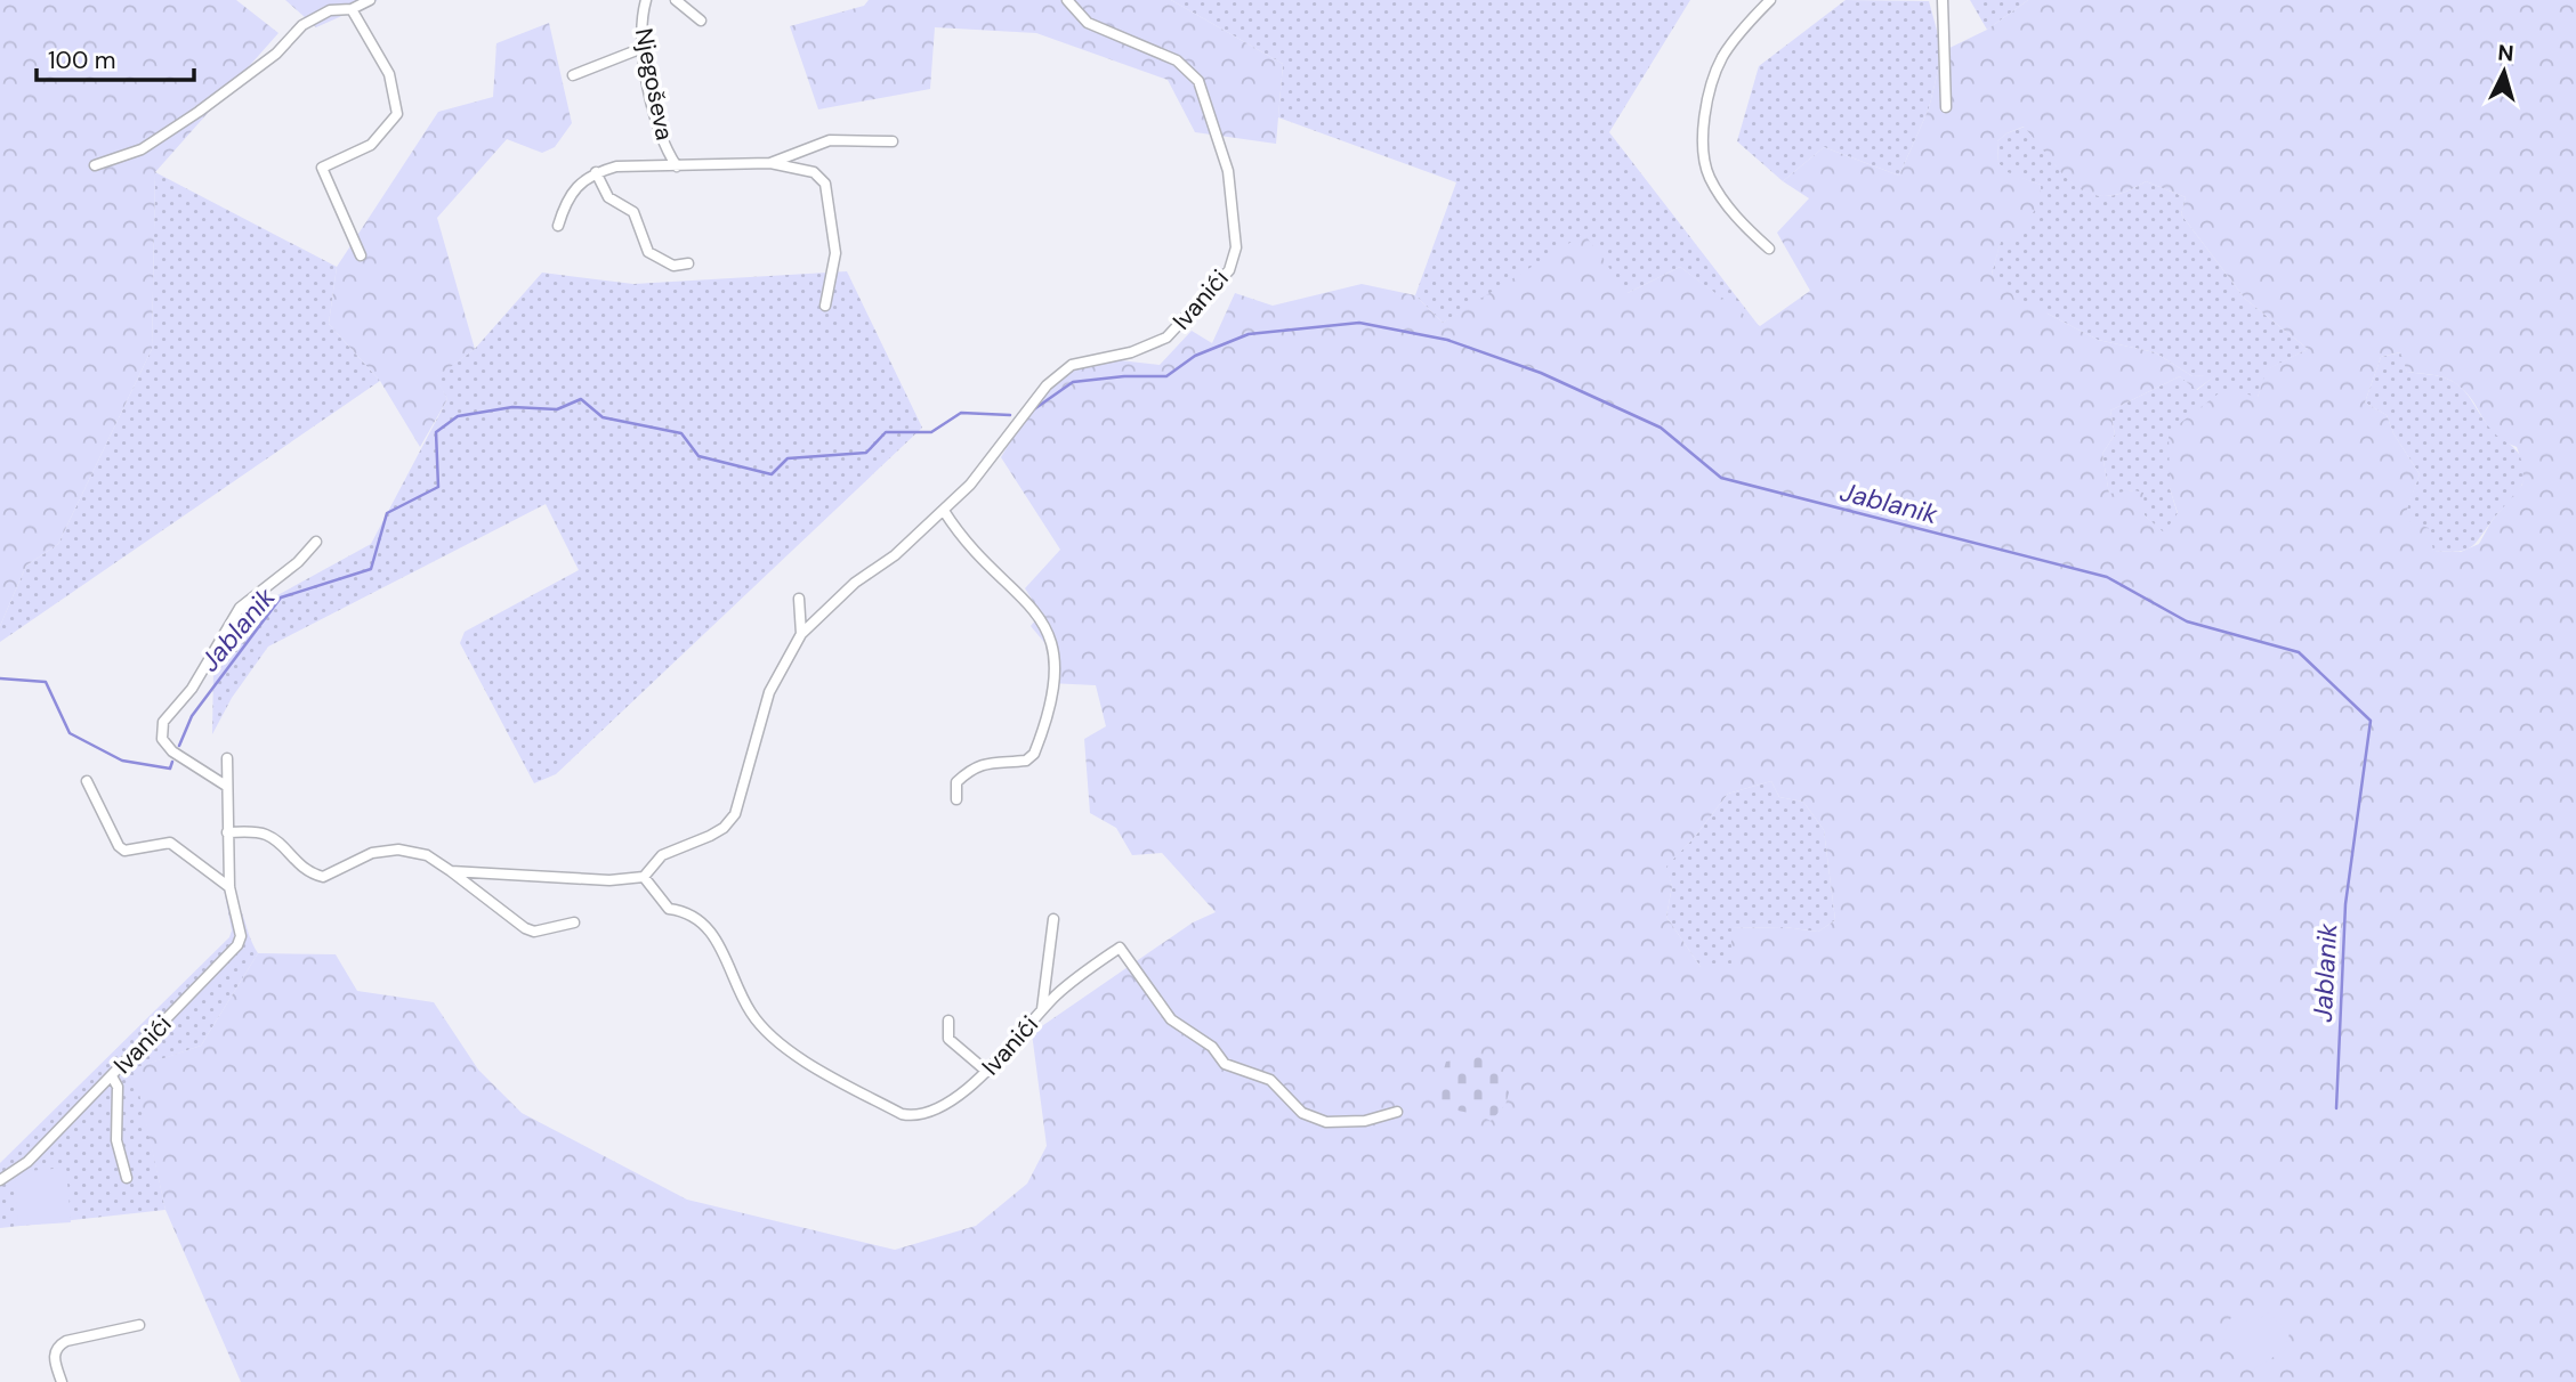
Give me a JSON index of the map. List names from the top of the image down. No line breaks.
{"streets":{"street":["Njegoševa","Ivanići"]},"water":["Jablanik"],"scale_bar":"100 m","north":"top"}
